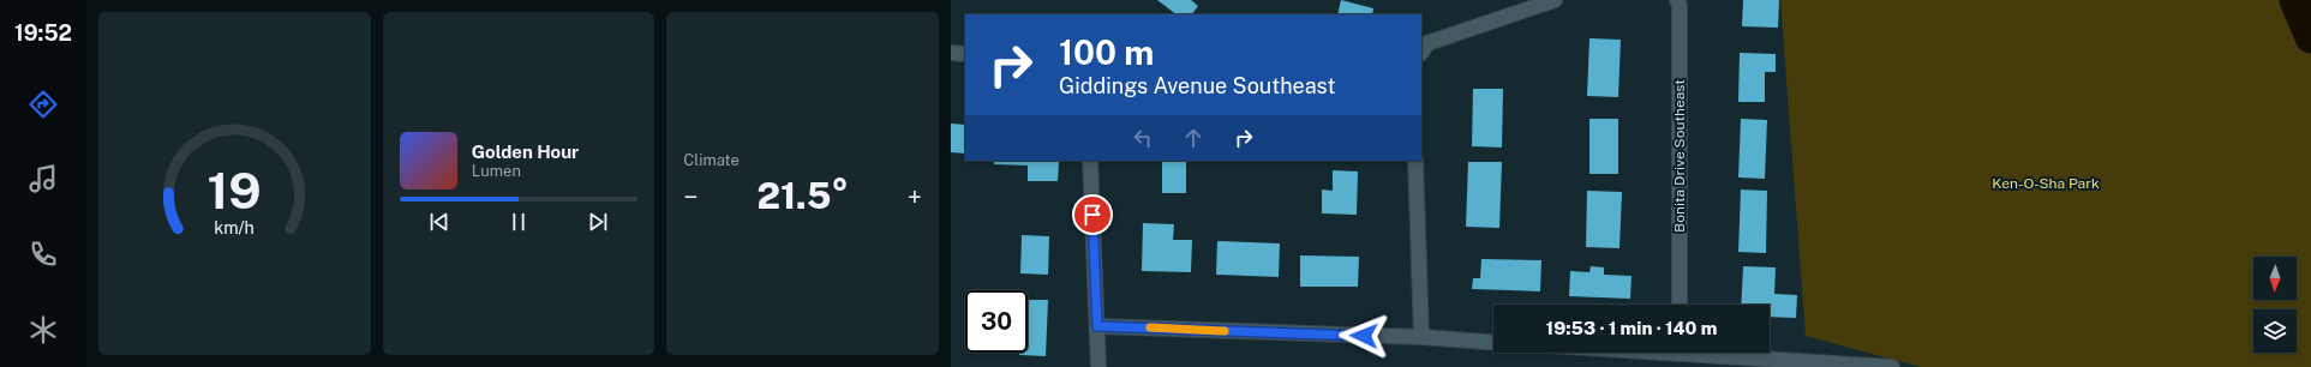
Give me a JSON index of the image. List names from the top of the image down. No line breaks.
{"streets":{"street":["Bonita Drive Southeast"]},"parks":["Ken-O-Sha Park"],"north":"bottom","page":{"tabs":"19:52","tile":"Climate","turn":["100 m","Giddings Avenue Southeast"],"song":["Golden Hour","Lumen"],"heat":["−","21.5°","+"],"limit":"30","trip":"19:53 · 1 min · 140 m","gauge":["19","km/h"]}}
